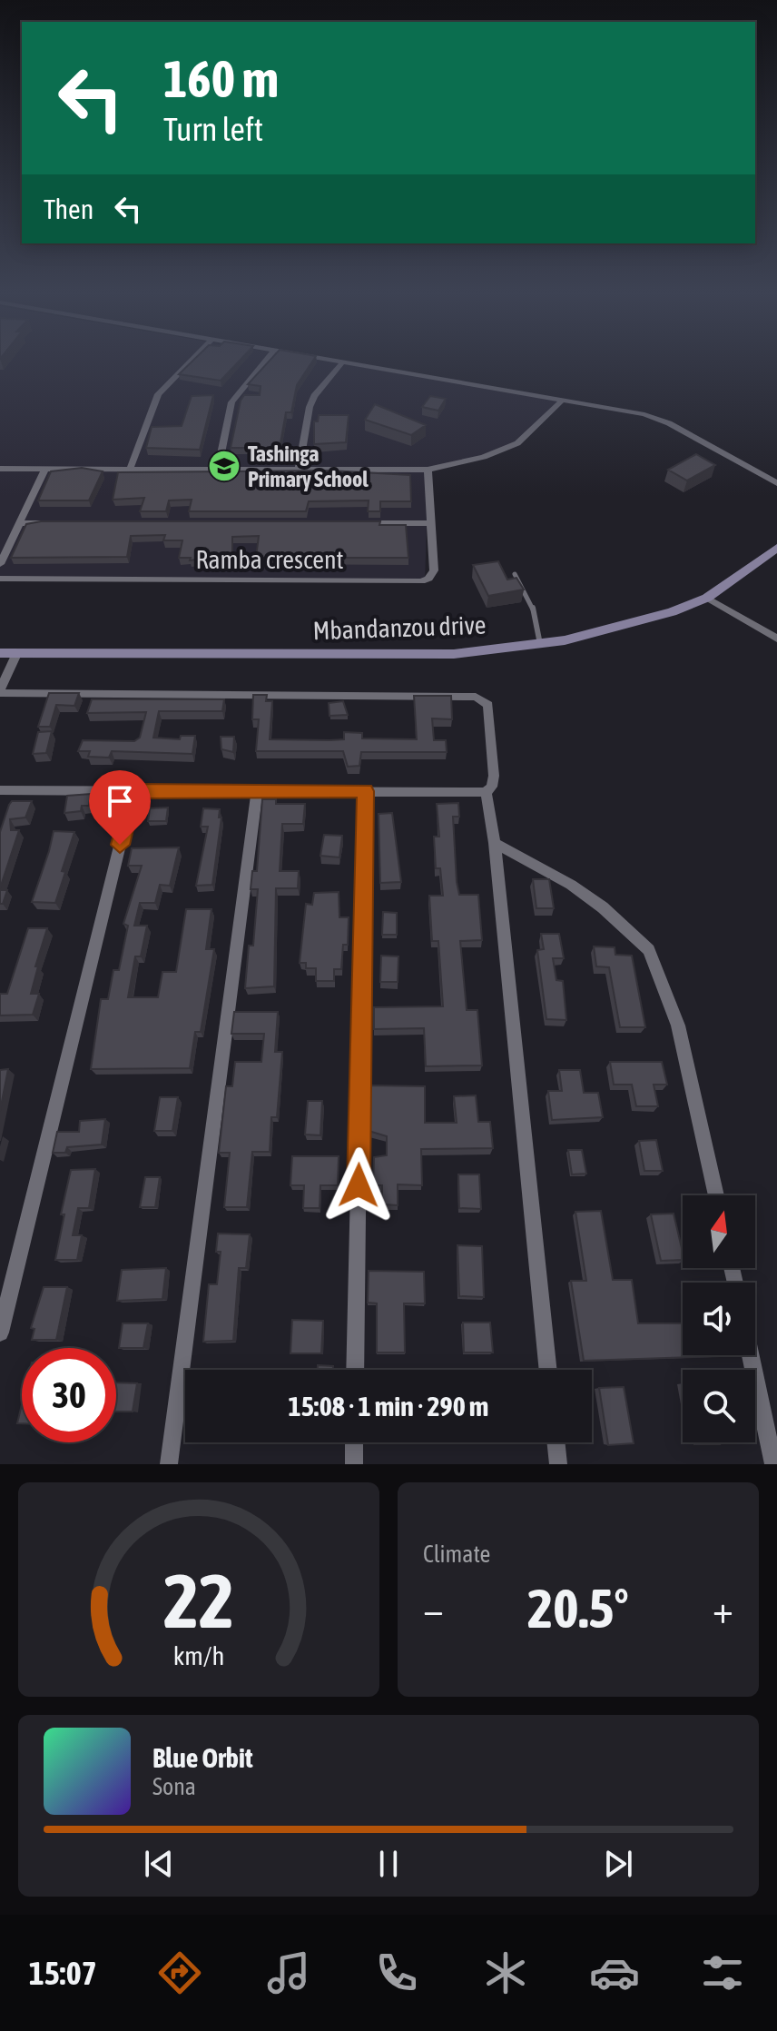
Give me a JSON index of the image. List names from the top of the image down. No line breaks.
{"streets":{"street":["Ramba crescent","Mbandanzou drive"]},"places":{"school or university":["Tashinga Primary School"]},"north":"top","page":{"turn":["160 m","Turn left"],"then":"Then","limit":"30","trip":"15:08 · 1 min · 290 m","tile":"Climate","heat":["−","20.5°","+"],"song":["Blue Orbit","Sona"],"tabs":"15:07","gauge":["22","km/h"]}}
